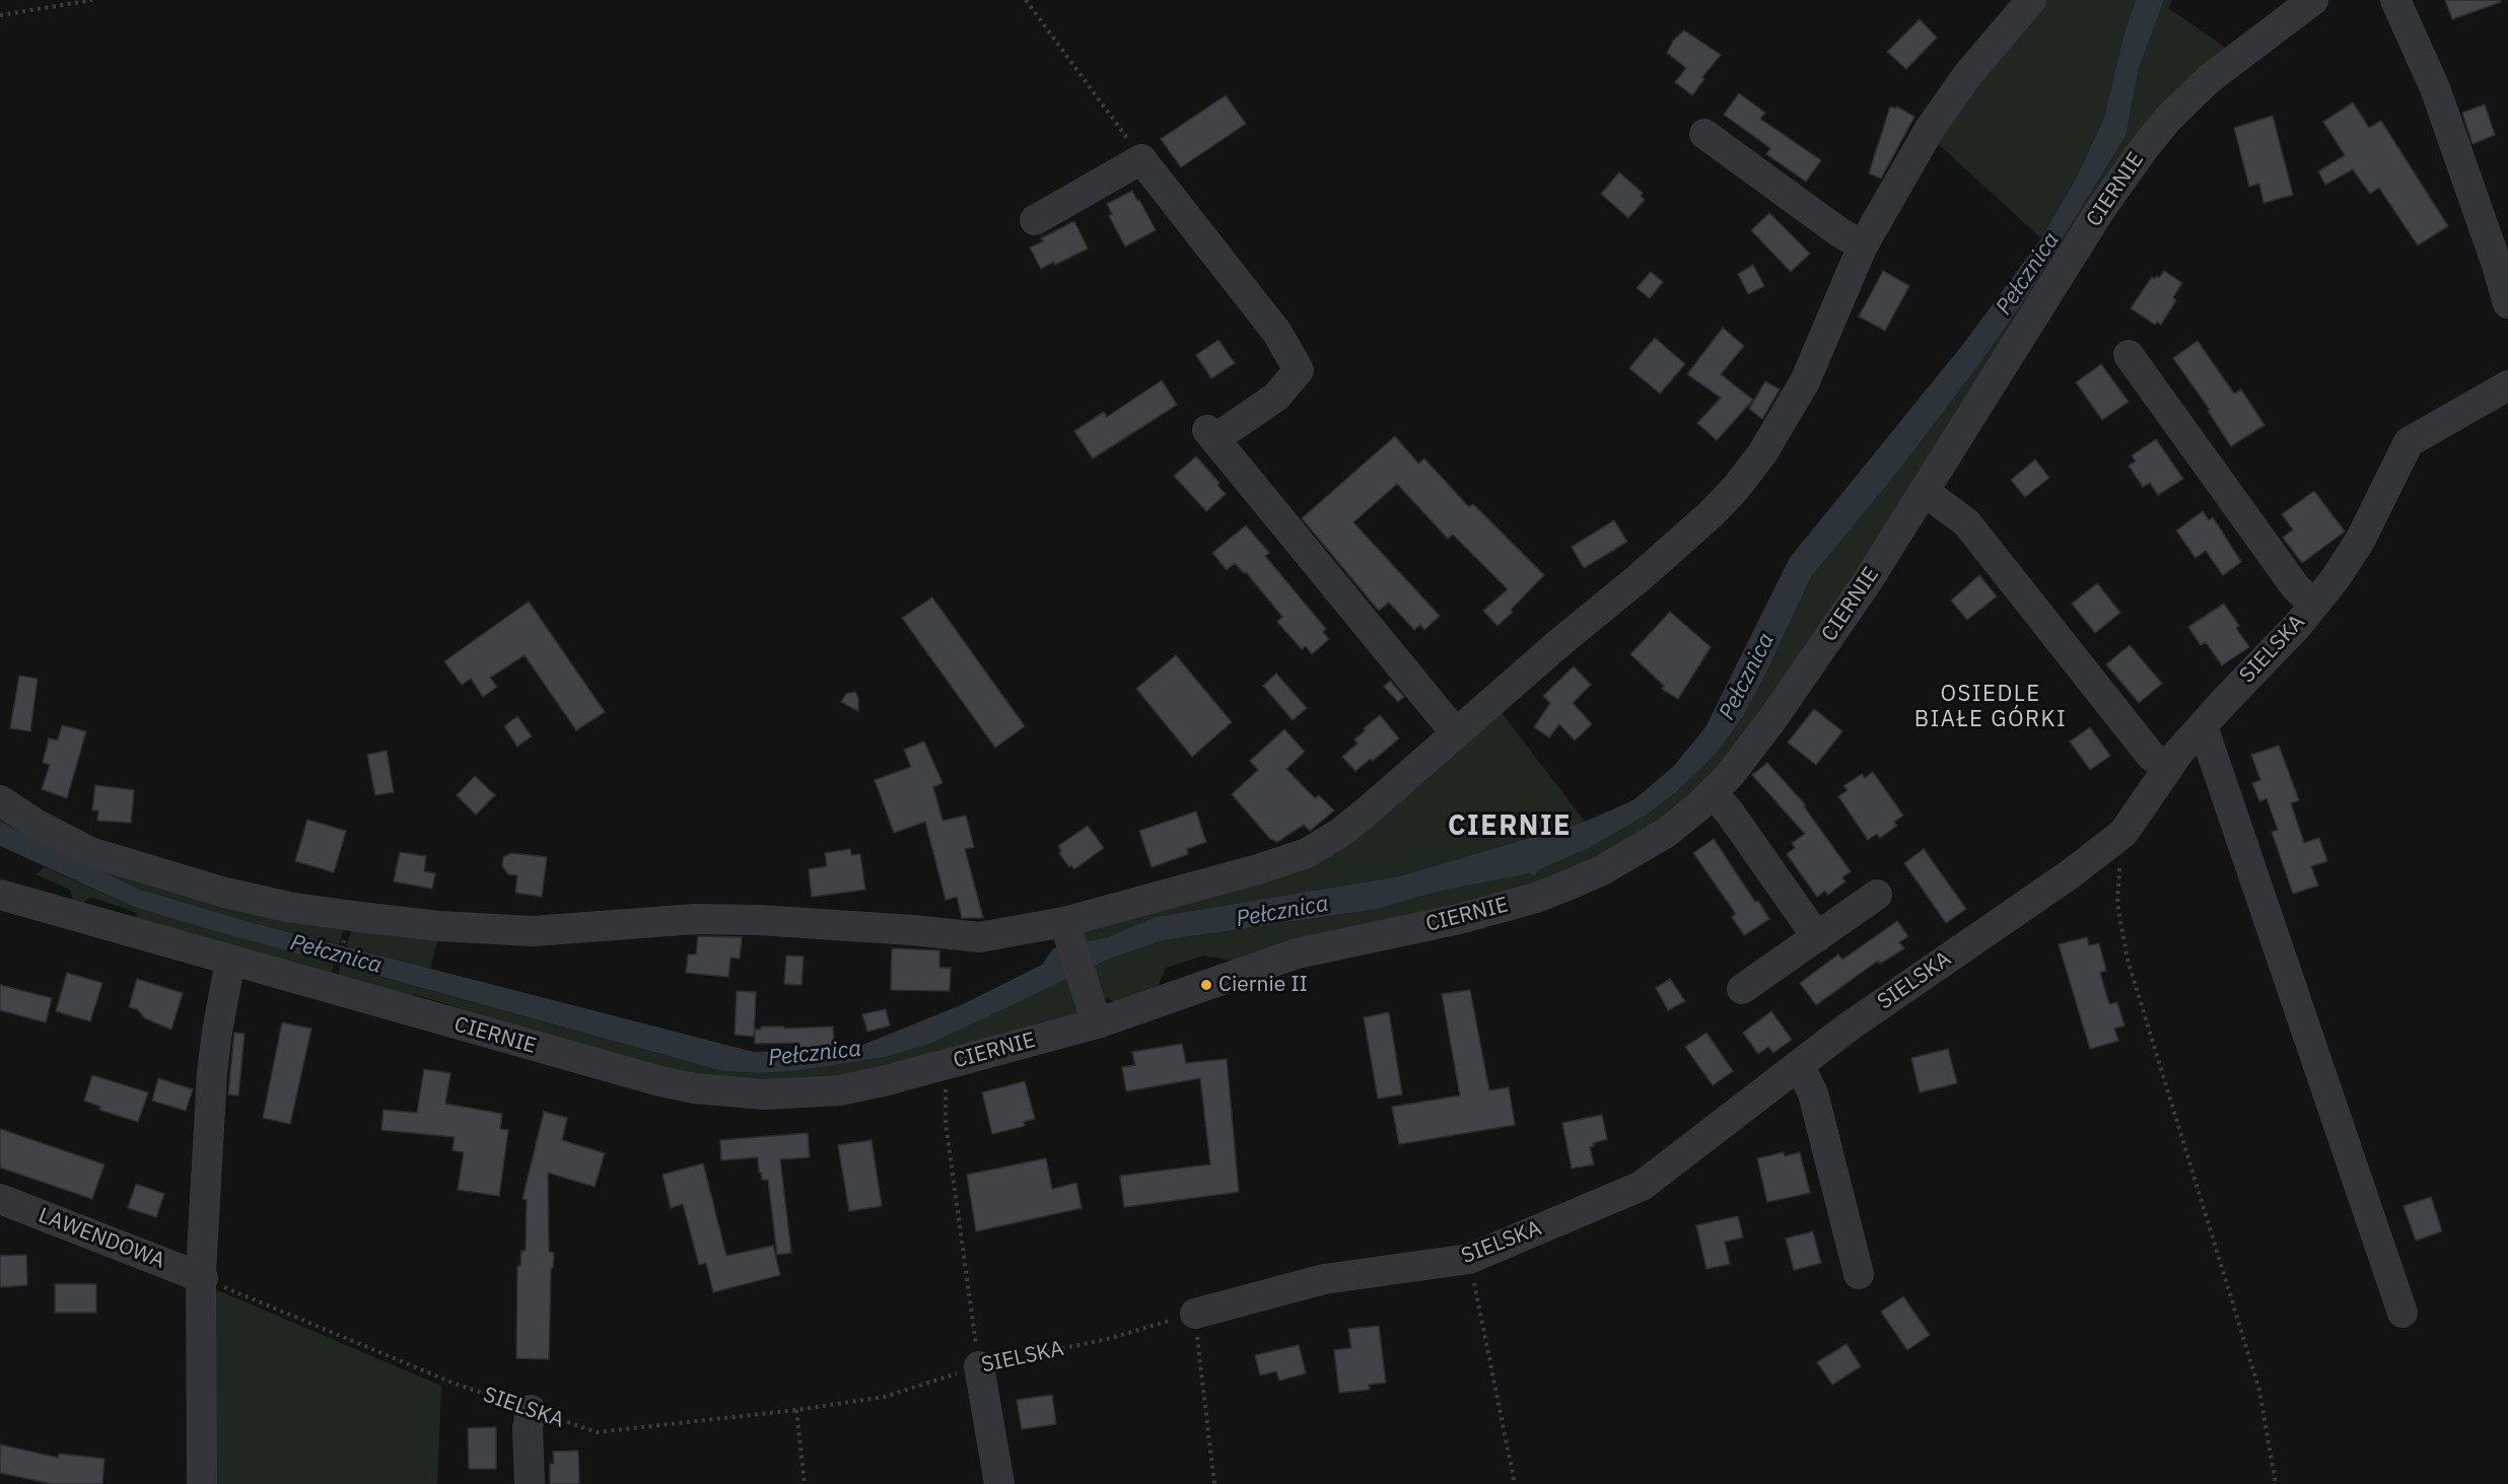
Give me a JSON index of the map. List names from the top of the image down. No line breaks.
{"streets":{"street":["CIERNIE","SIELSKA","LAWENDOWA"]},"crossings":[["SIELSKA","LAWENDOWA"]],"districts":["OSIEDLE BIAŁE GÓRKI","CIERNIE"],"water":["Pełcznica"],"places":["Ciernie II"]}
